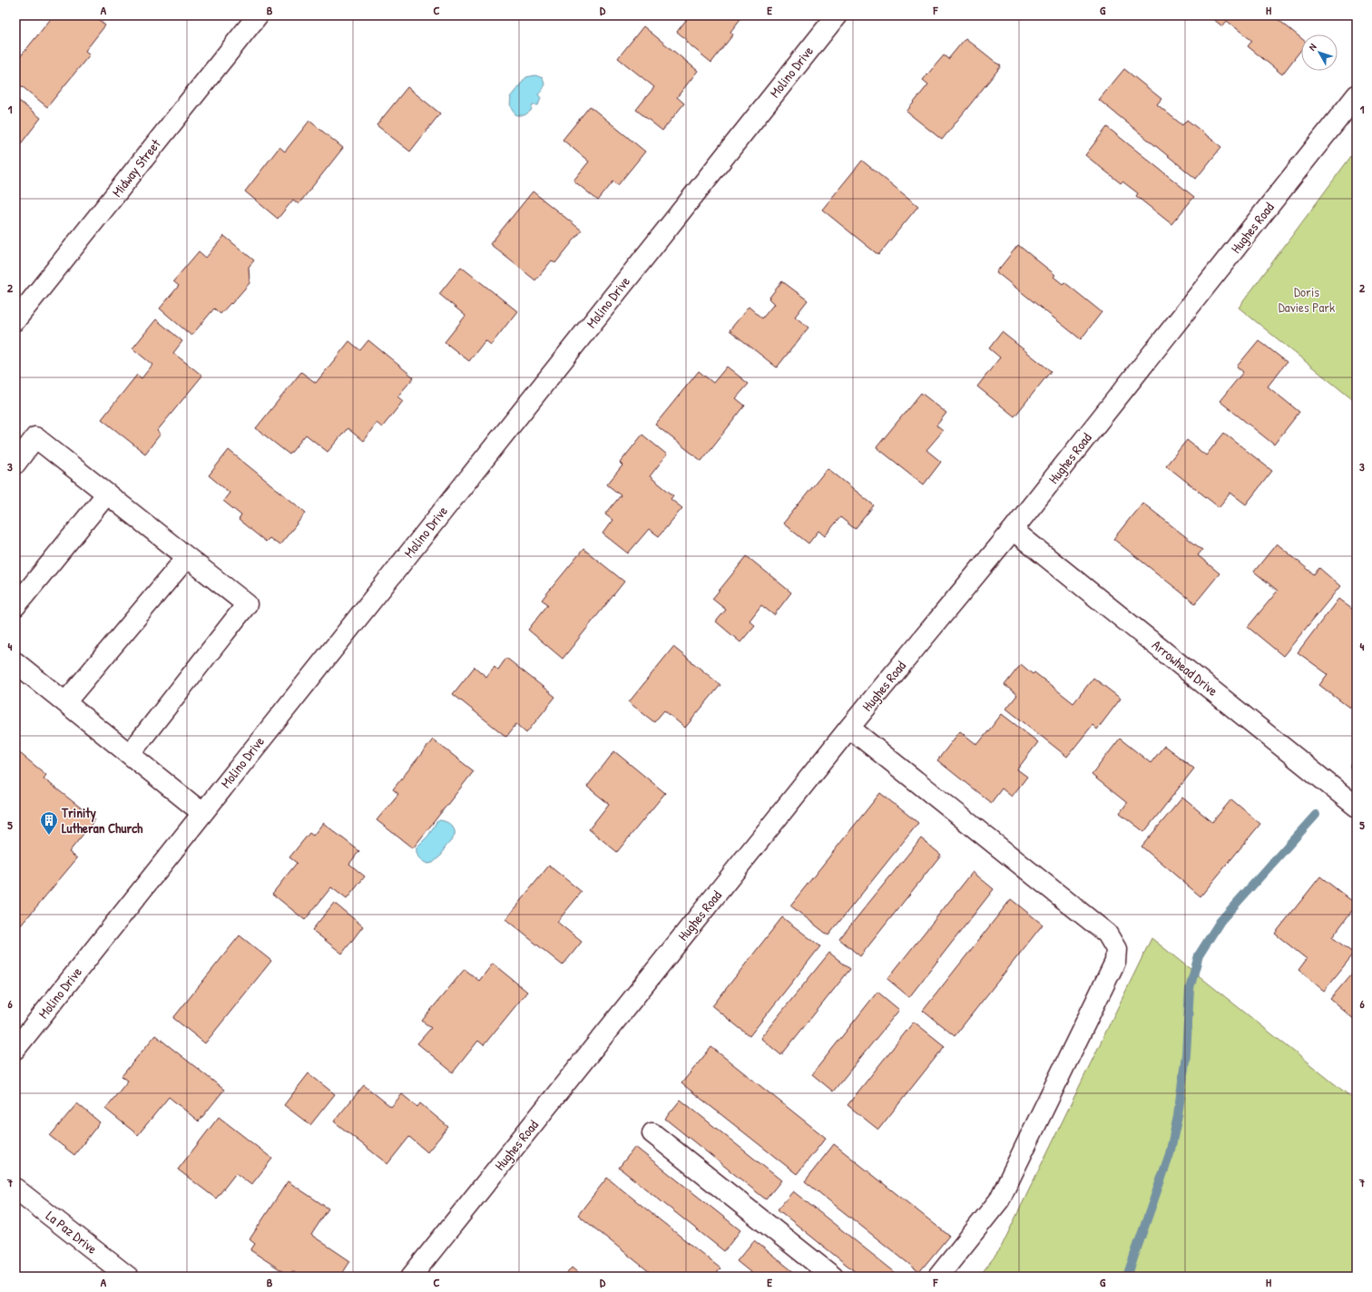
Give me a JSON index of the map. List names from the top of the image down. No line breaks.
{"streets":{"street":["Molino Drive","Midway Street","Hughes Road","Arrowhead Drive","La Paz Drive"]},"crossings":[["Hughes Road","Arrowhead Drive"]],"parks":["Doris Davies Park"],"places":{"building":["Trinity Lutheran Church"]},"north":"top left","grid":{"columns":["A","B","C","D","E","F","G","H"],"rows":["1","2","3","4","5","6","7"]}}
